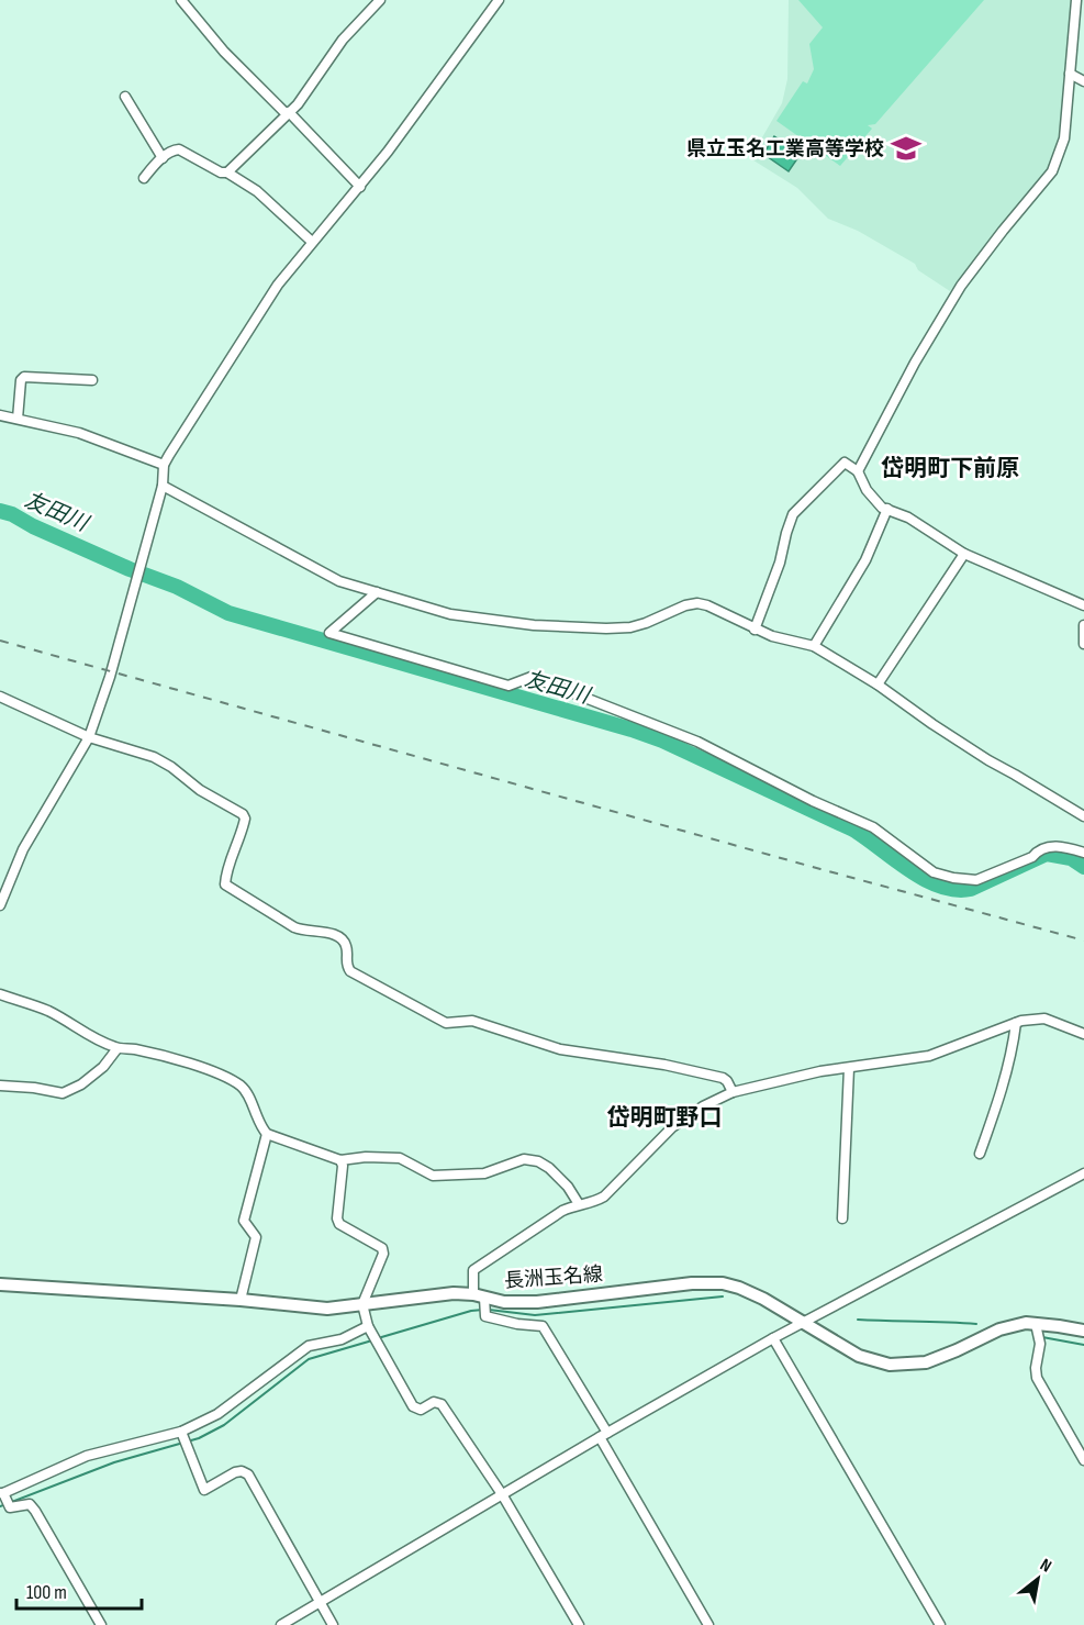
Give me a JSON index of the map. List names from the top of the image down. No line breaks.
{"streets":{"main road":["長洲玉名線"]},"districts":["岱明町下前原","岱明町野口"],"water":["友田川"],"places":{"school or university":["県立玉名工業高等学校"]},"scale_bar":"100 m","north":"top right"}
